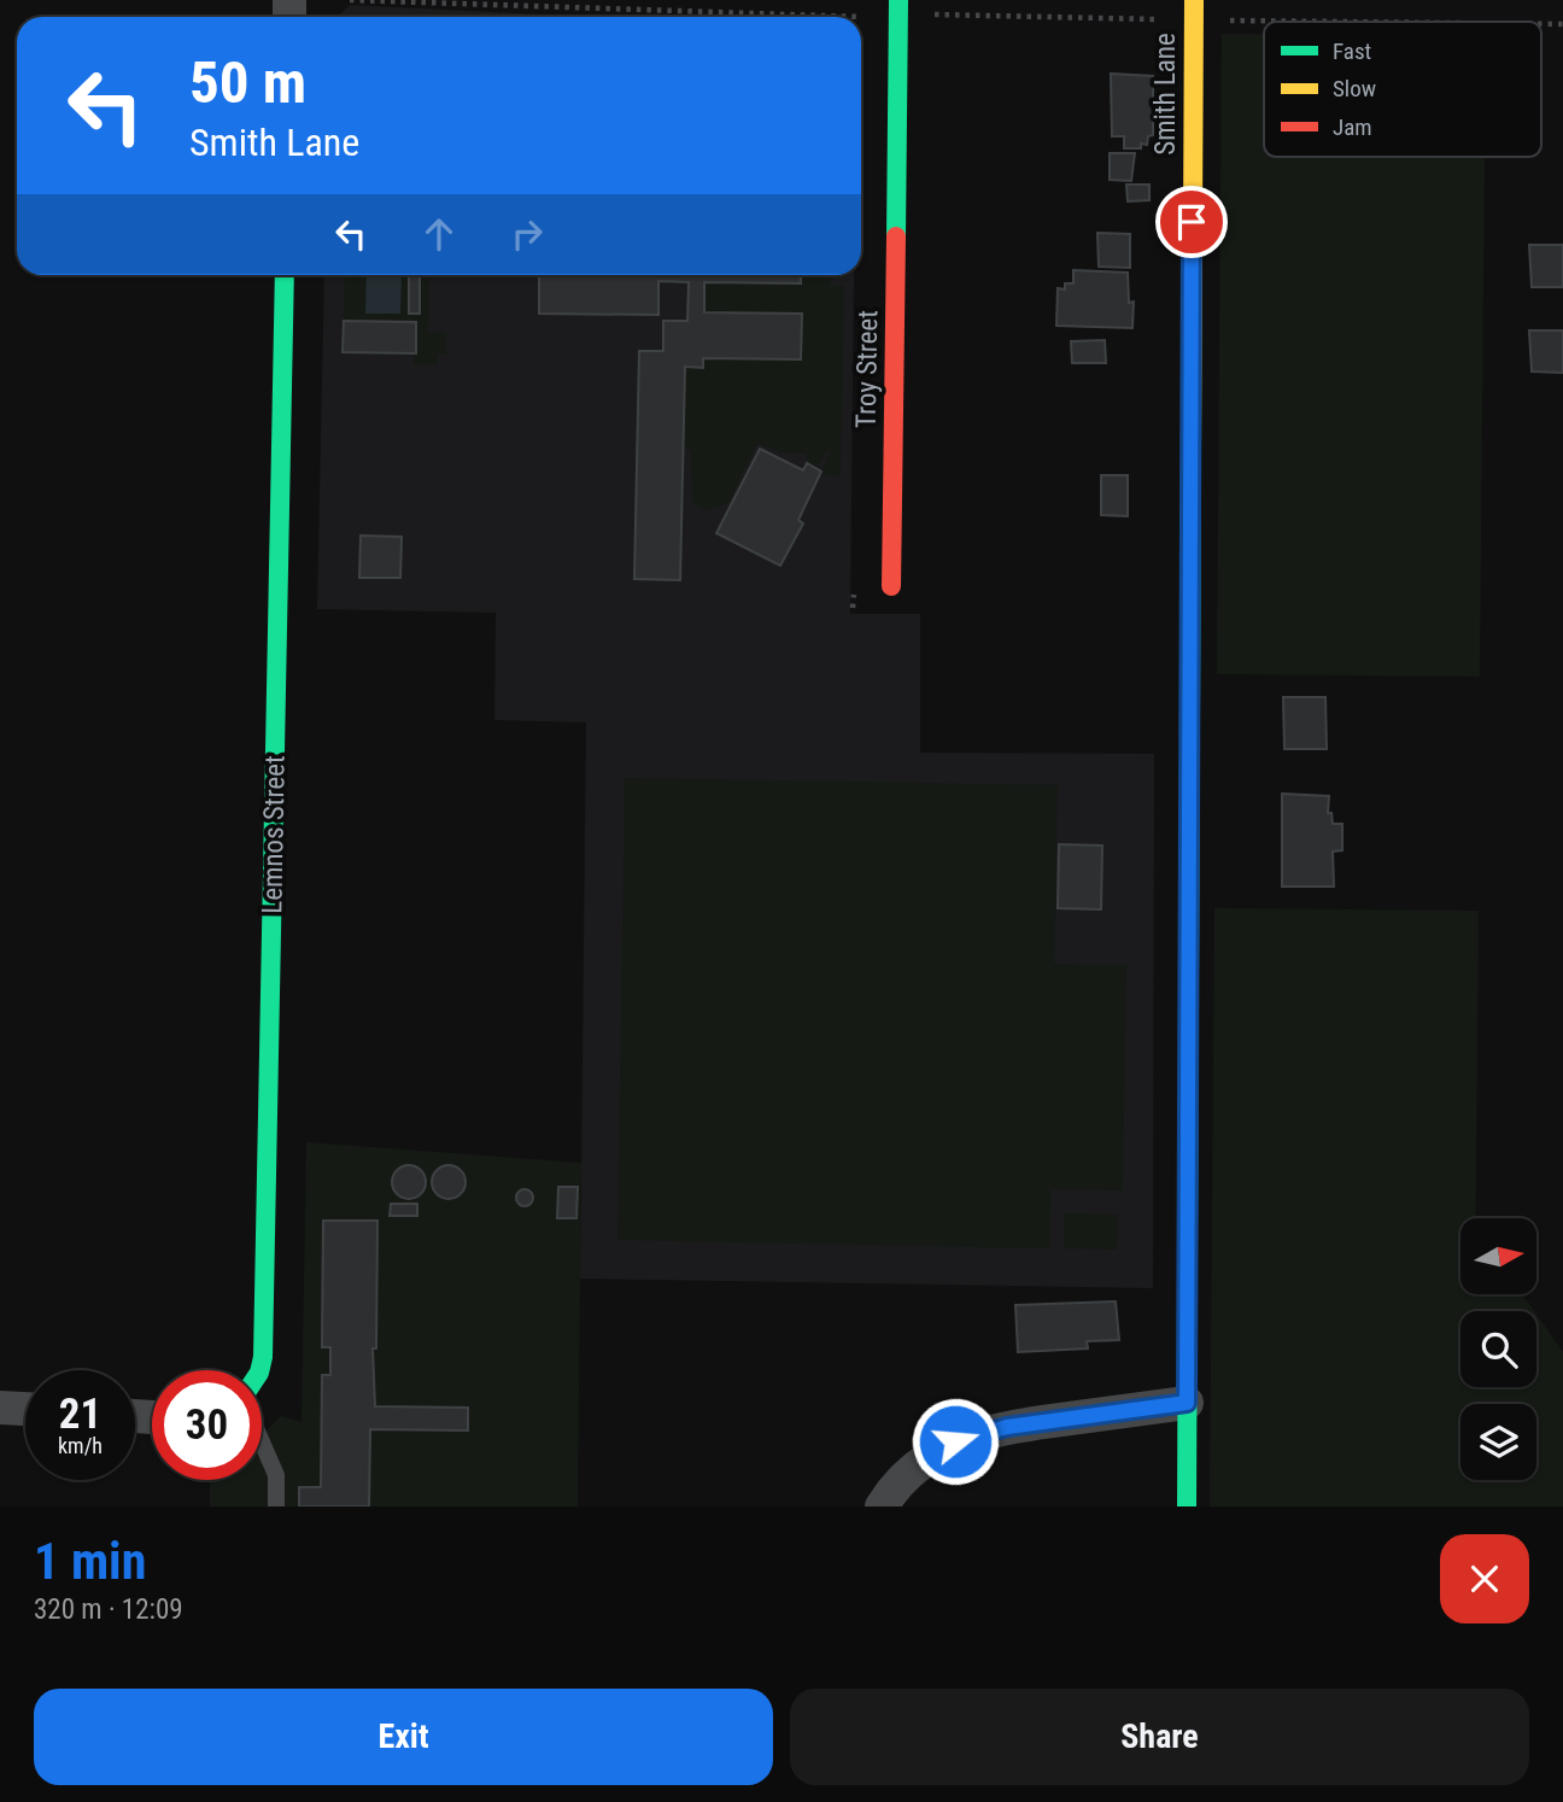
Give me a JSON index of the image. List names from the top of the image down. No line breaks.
{"streets":{"street":["Smith Lane","Troy Street","Lemnos Street"]},"legend":["Fast","Slow","Jam"],"north":"right","page":{"turn":["50 m","Smith Lane"],"speed":"21 km/h","limit":"30","heading":["1 min","320 m · 12:09"],"buttons":["Exit","Share"]}}
